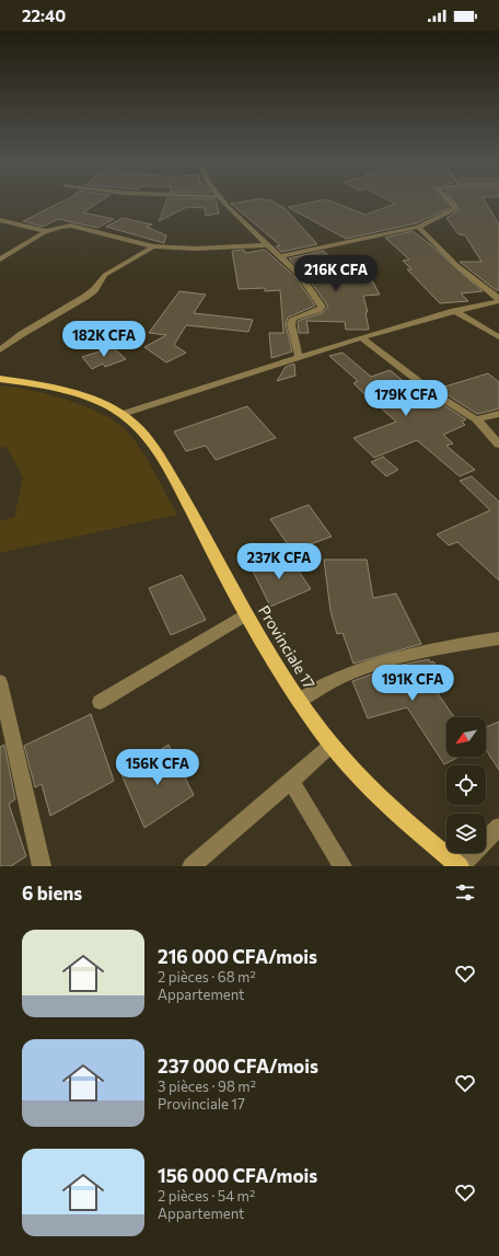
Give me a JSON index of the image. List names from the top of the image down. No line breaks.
{"streets":{"main road":["Provinciale 17"]},"north":"bottom left","page":{"status":"22:40","price":["216K CFA","182K CFA","179K CFA","237K CFA","191K CFA","156K CFA"],"heading":"6 biens","list":[{"name":"216 000 CFA/mois","note":"2 pièces · 68 m² · Appartement"},{"name":"237 000 CFA/mois","note":"3 pièces · 98 m² · Provinciale 17"},{"name":"156 000 CFA/mois","note":"2 pièces · 54 m² · Appartement"}]}}
